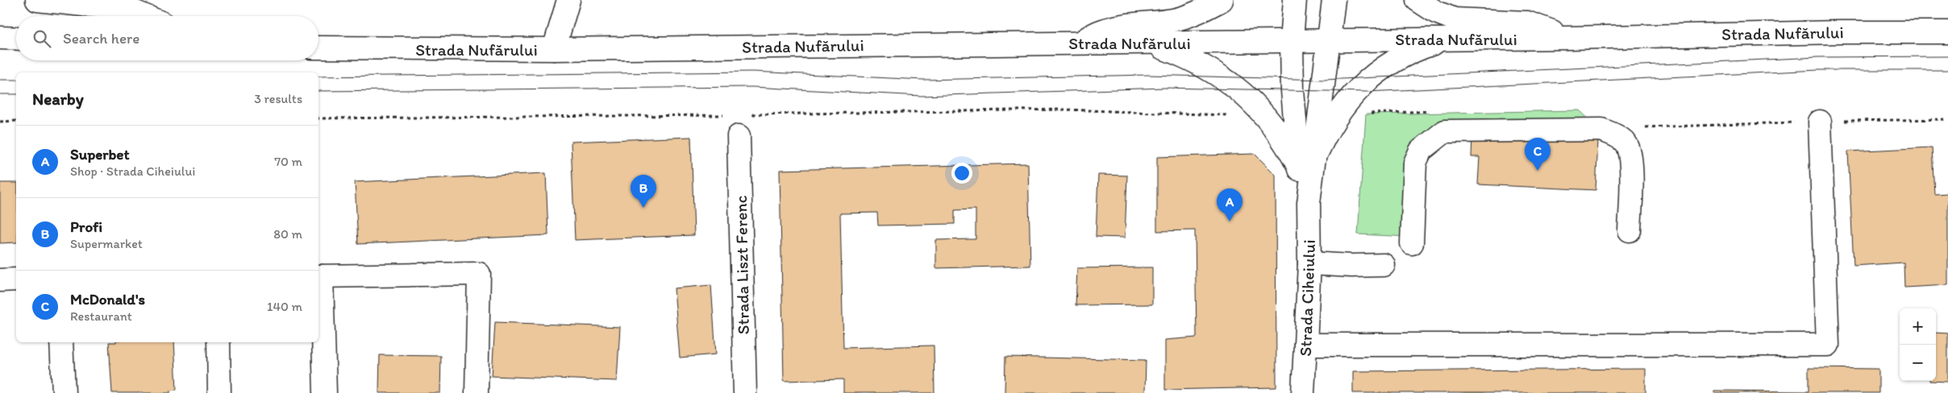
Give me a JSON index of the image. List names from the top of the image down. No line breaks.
{"streets":{"main road":["Strada Nufărului","Strada Liszt Ferenc","Strada Ciheiului"]},"crossings":[["Strada Nufărului","Strada Ciheiului"]],"page":{"search":"Search here","heading":["Nearby","3 results"],"list":[{"mark":"A","name":"Superbet","note":"Shop · Strada Ciheiului","value":"70 m"},{"mark":"B","name":"Profi","note":"Supermarket","value":"80 m"},{"mark":"C","name":"McDonald's","note":"Restaurant","value":"140 m"}],"pins":["C","B","A"],"map_buttons":["+","−"]}}
